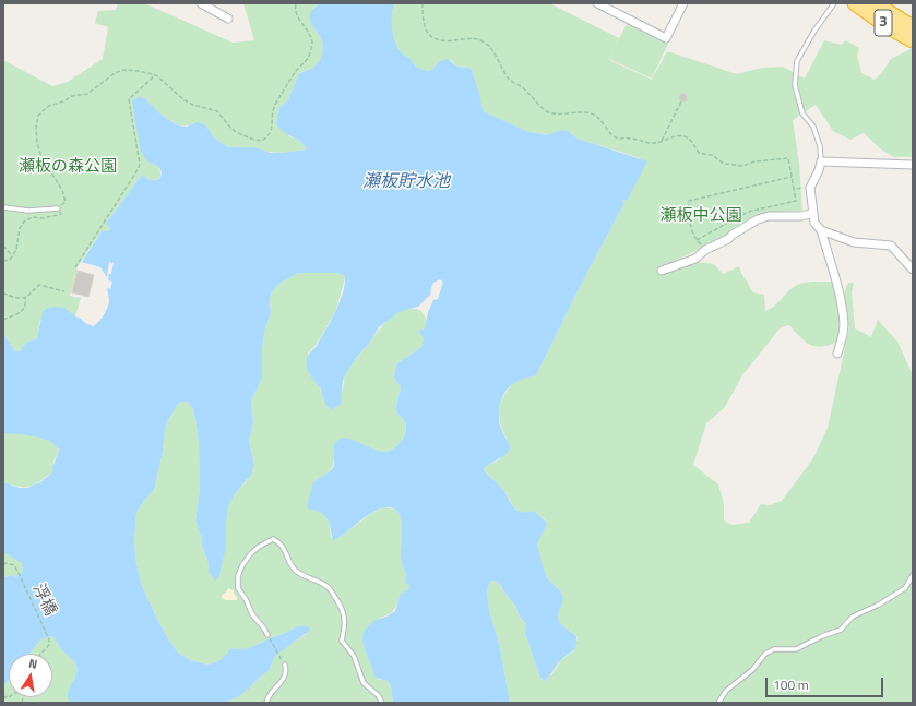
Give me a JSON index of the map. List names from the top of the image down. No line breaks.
{"streets":{"highway":["3"],"path":["浮橋"]},"water":["瀬板貯水池"],"parks":["瀬板の森公園","瀬板中公園"],"scale_bar":"100 m","north":"top"}
